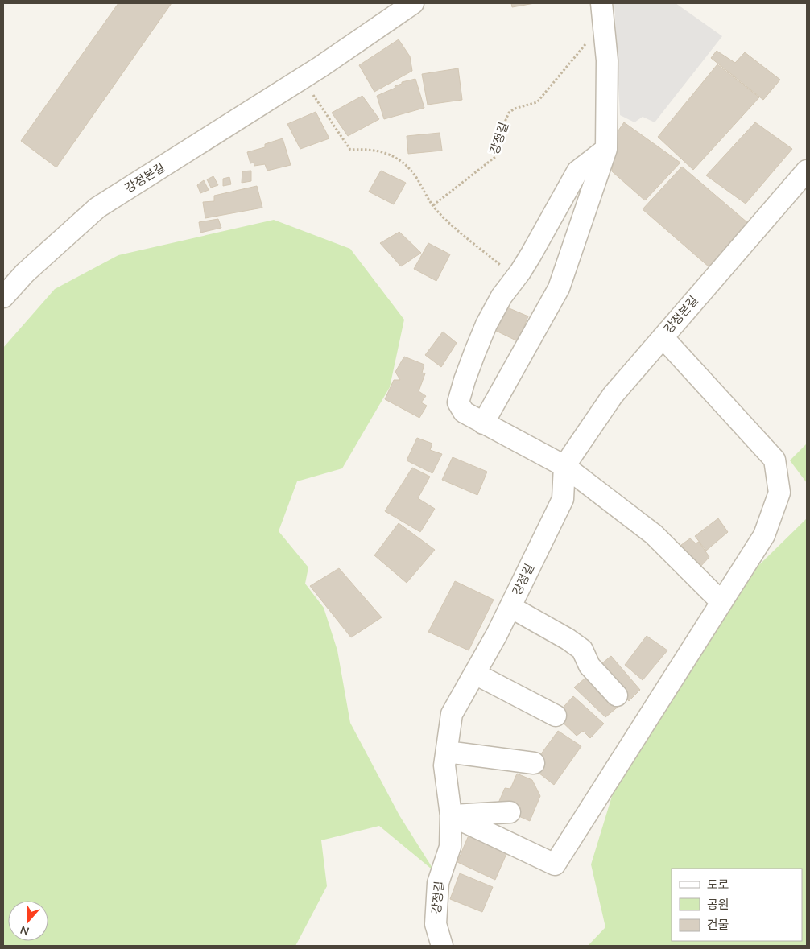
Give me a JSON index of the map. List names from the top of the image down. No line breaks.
{"streets":{"street":["강정길","강정본길"]},"crossings":[["강정길","강정본길"]],"legend":["도로","공원","건물"],"north":"bottom"}
